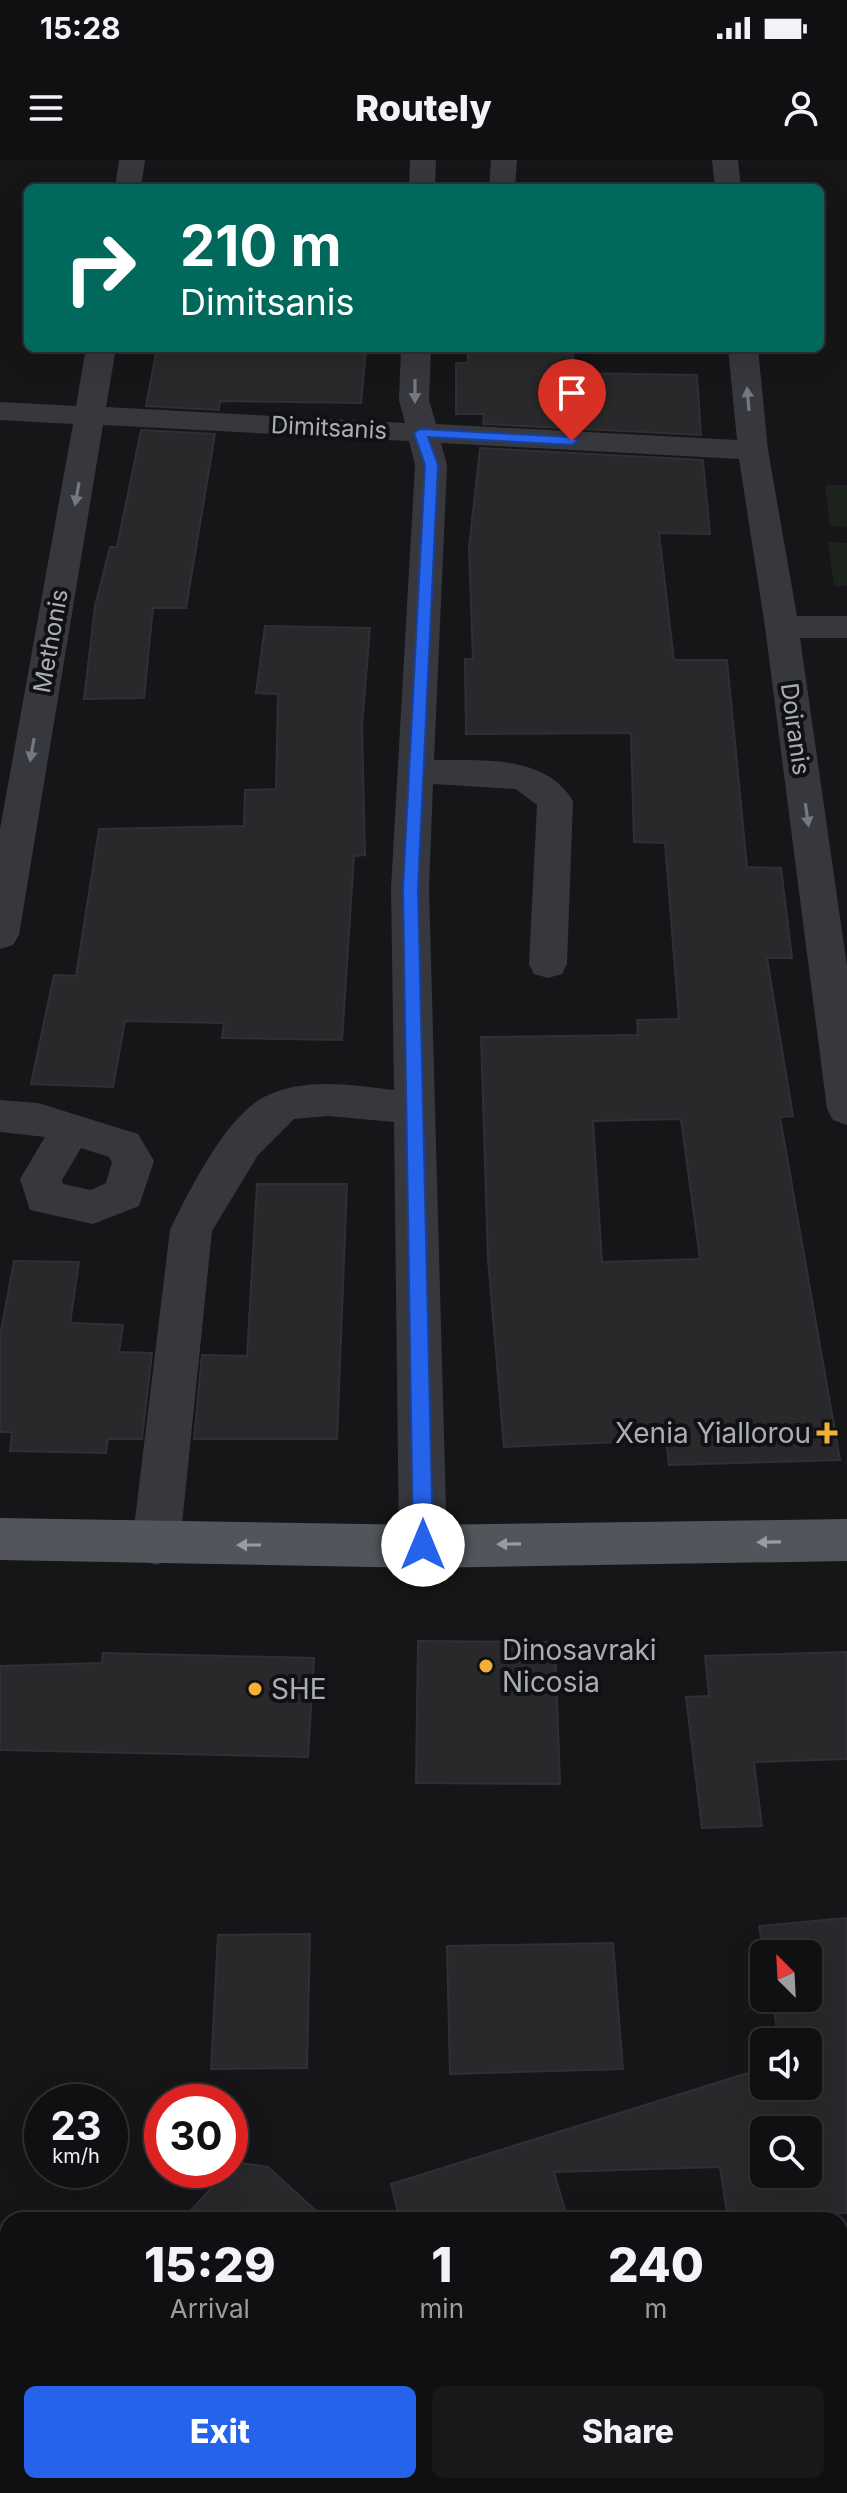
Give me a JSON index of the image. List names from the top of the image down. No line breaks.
{"streets":{"street":["Dimitsanis","Methonis","Doiranis"]},"crossings":[["Dimitsanis","Methonis"],["Dimitsanis","Doiranis"]],"places":{"health":["Xenia Yiallorou"],"other":["Dinosavraki Nicosia","SHE"]},"north":"top left","page":{"status":"15:28","header":"Routely","turn":["210 m","Dimitsanis"],"speed":"23 km/h","limit":"30","eta":["15:29","Arrival","1","min","240","m"],"buttons":["Exit","Share"]}}
